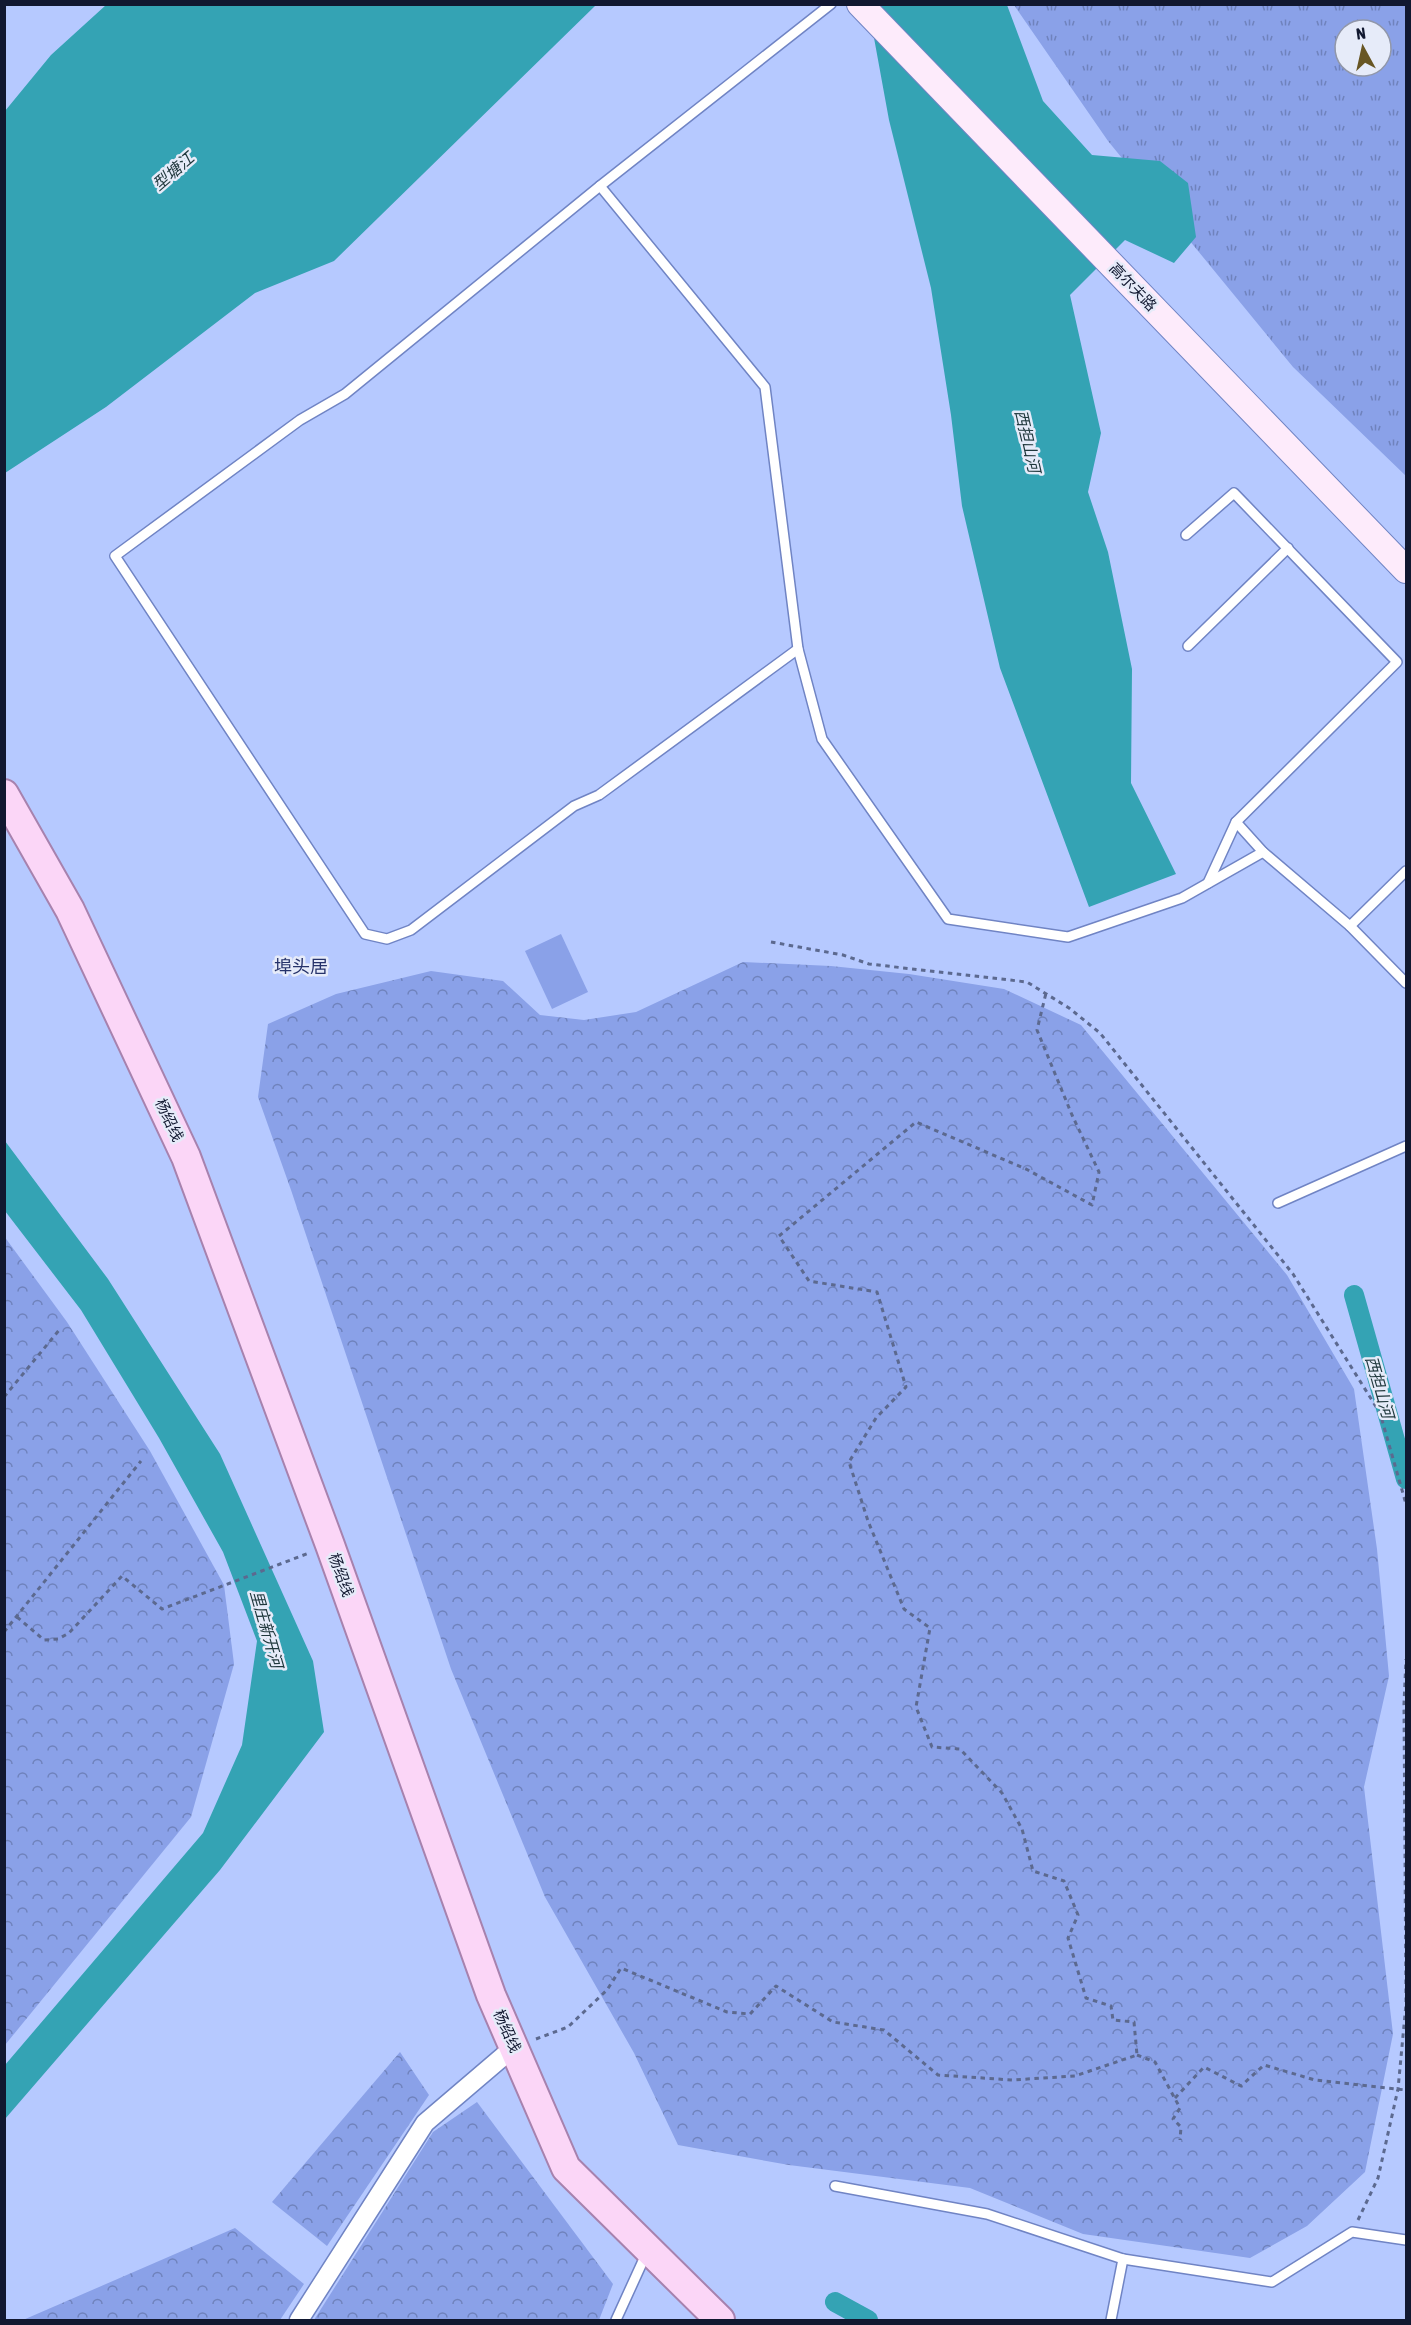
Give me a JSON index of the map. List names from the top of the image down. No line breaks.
{"streets":{"main road":["杨绍线"],"street":["高尔夫路"]},"districts":["埠头居"],"water":["型塘江","西担山河","里庄新开河"],"north":"top"}
